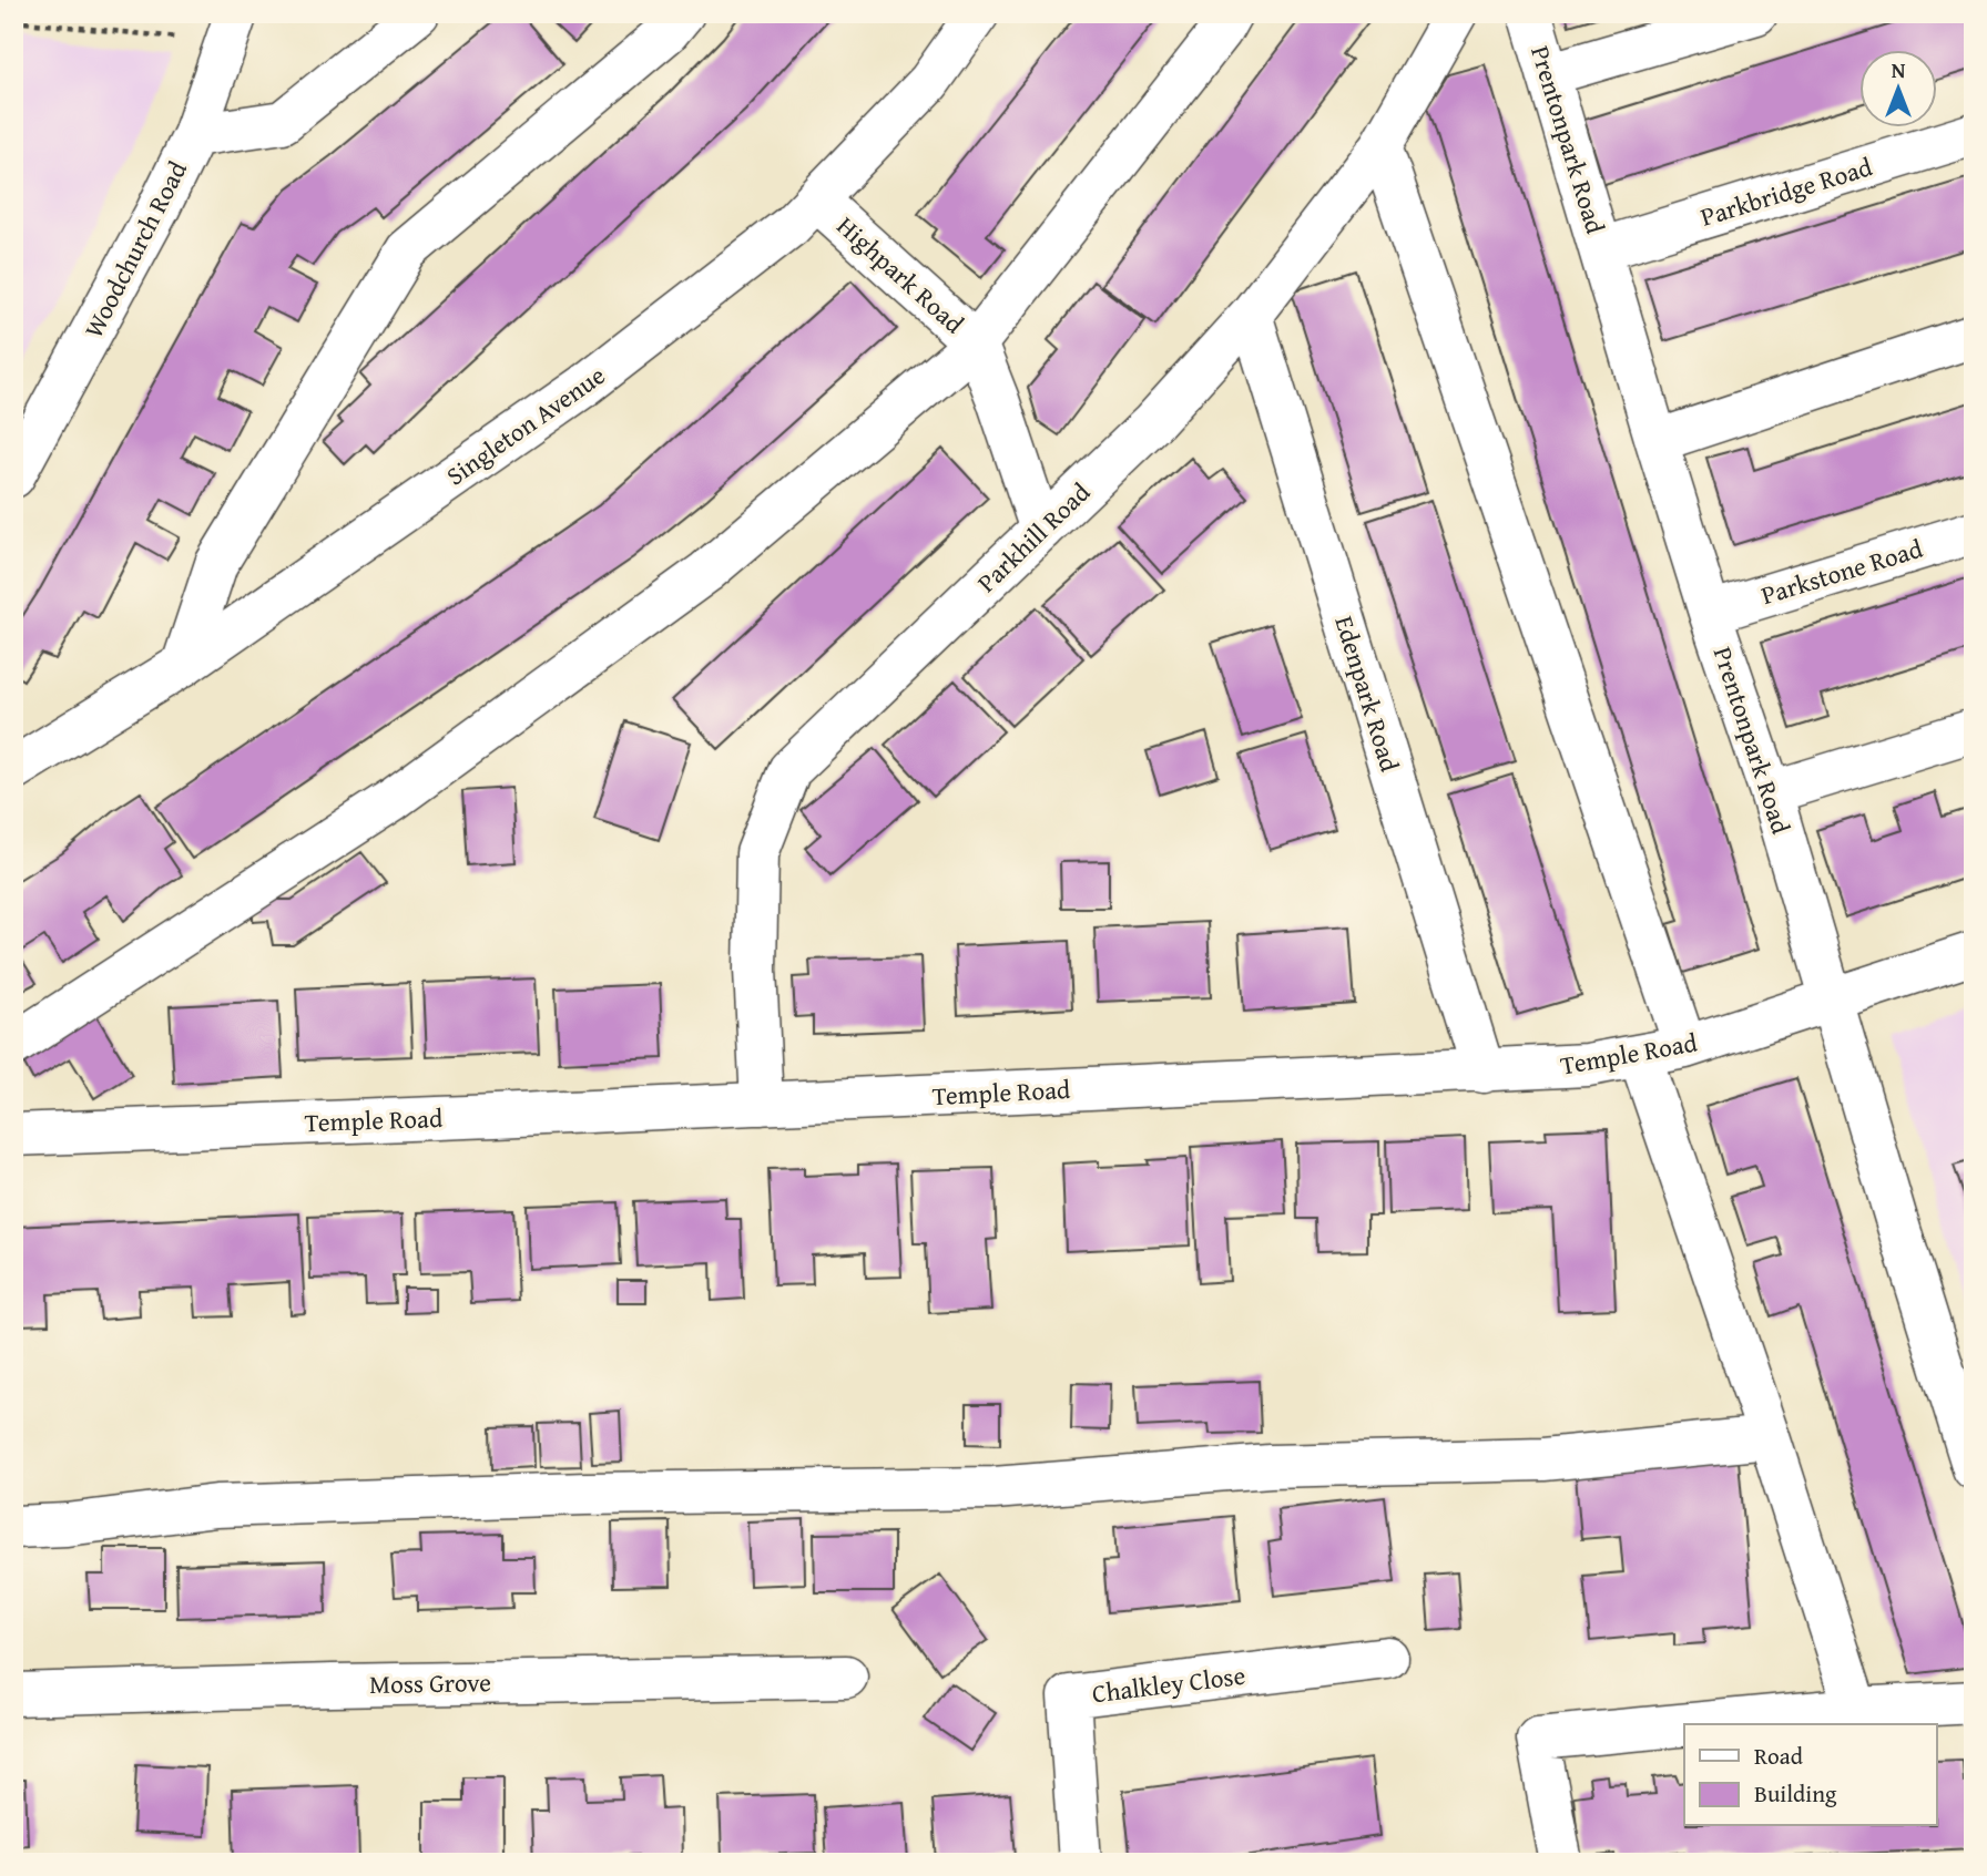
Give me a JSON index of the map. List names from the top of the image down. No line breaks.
{"streets":{"main road":["Prentonpark Road","Parkbridge Road","Woodchurch Road","Highpark Road","Singleton Avenue","Parkhill Road","Parkstone Road","Edenpark Road","Temple Road","Moss Grove","Chalkley Close"]},"crossings":[["Prentonpark Road","Parkbridge Road"],["Prentonpark Road","Parkstone Road"],["Prentonpark Road","Temple Road"],["Highpark Road","Singleton Avenue"],["Highpark Road","Parkhill Road"],["Parkhill Road","Edenpark Road"],["Parkhill Road","Temple Road"],["Edenpark Road","Temple Road"]],"legend":["Road","Building"],"north":"top"}
